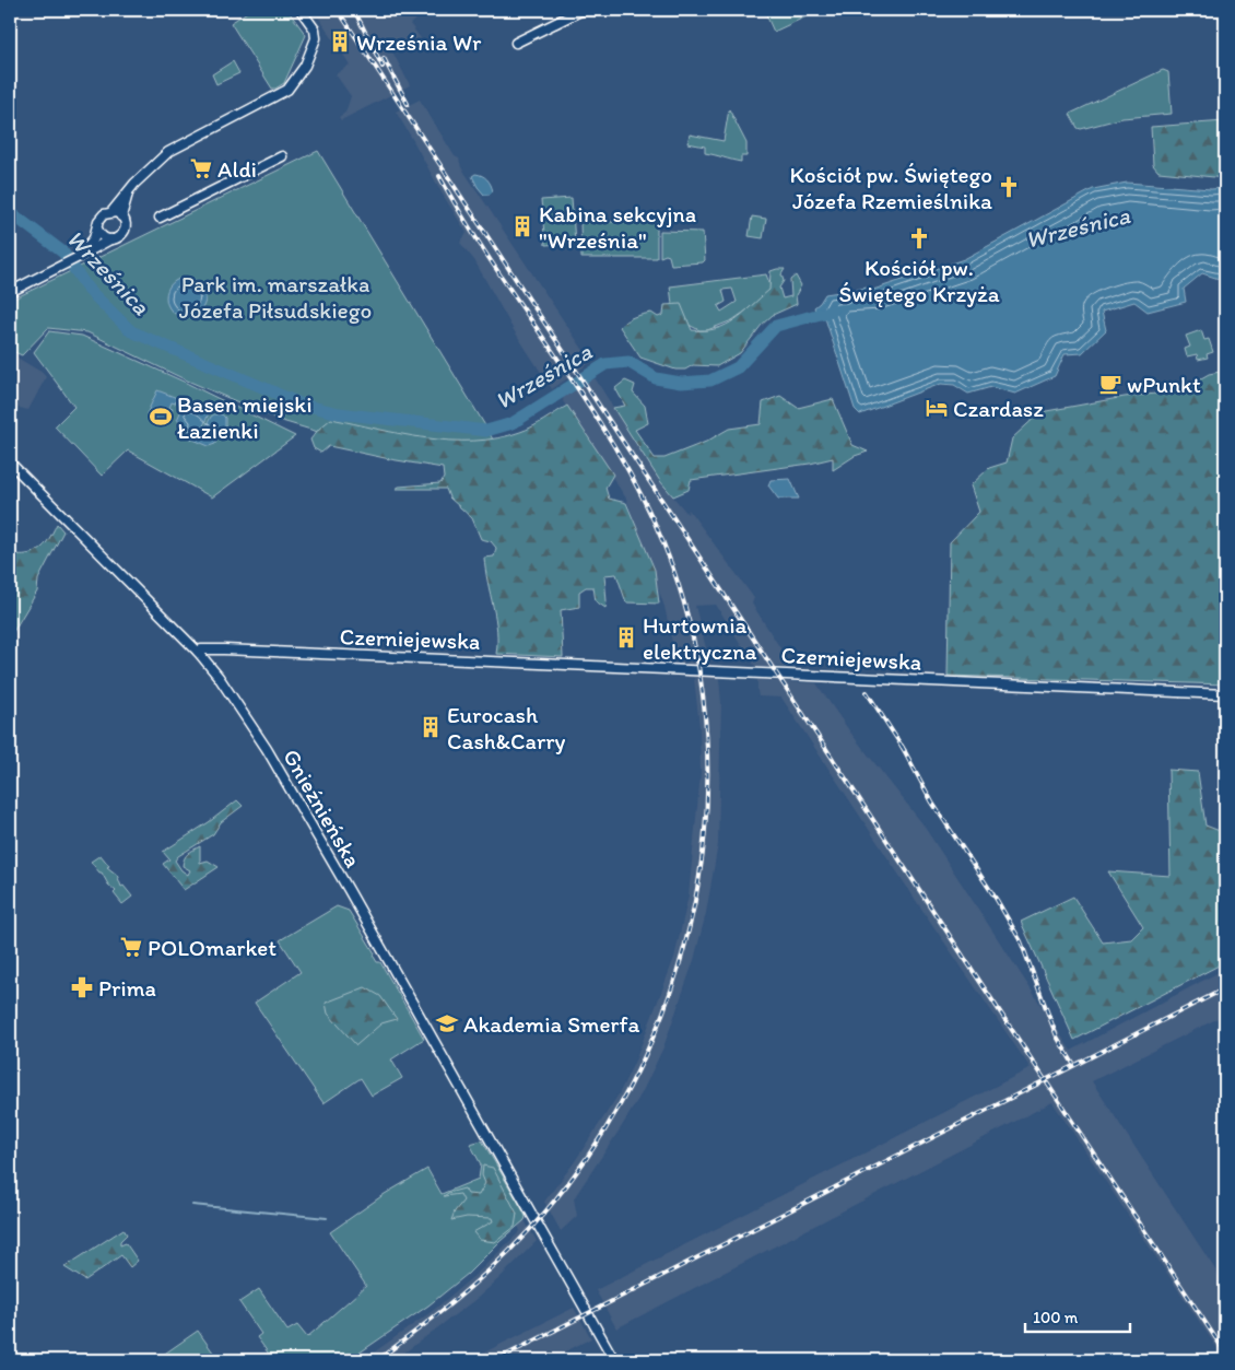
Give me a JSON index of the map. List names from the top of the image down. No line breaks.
{"streets":{"street":["Czerniejewska","Gnieźnieńska"]},"crossings":[["Czerniejewska","Gnieźnieńska"]],"water":["Wrześnica"],"parks":["Park im. marszałka Józefa Piłsudskiego"],"places":{"building":["Września Wr","Kabina sekcyjna \"Września\"","Hurtownia elektryczna","Eurocash Cash&Carry"],"supermarket":["Aldi","POLOmarket"],"church":["Kościół pw. Świętego Józefa Rzemieślnika","Kościół pw. Świętego Krzyża"],"cafe":["wPunkt"],"hotel":["Czardasz"],"sports":["Basen miejski Łazienki"],"pharmacy":["Prima"],"school or university":["Akademia Smerfa"]},"scale_bar":"100 m"}
